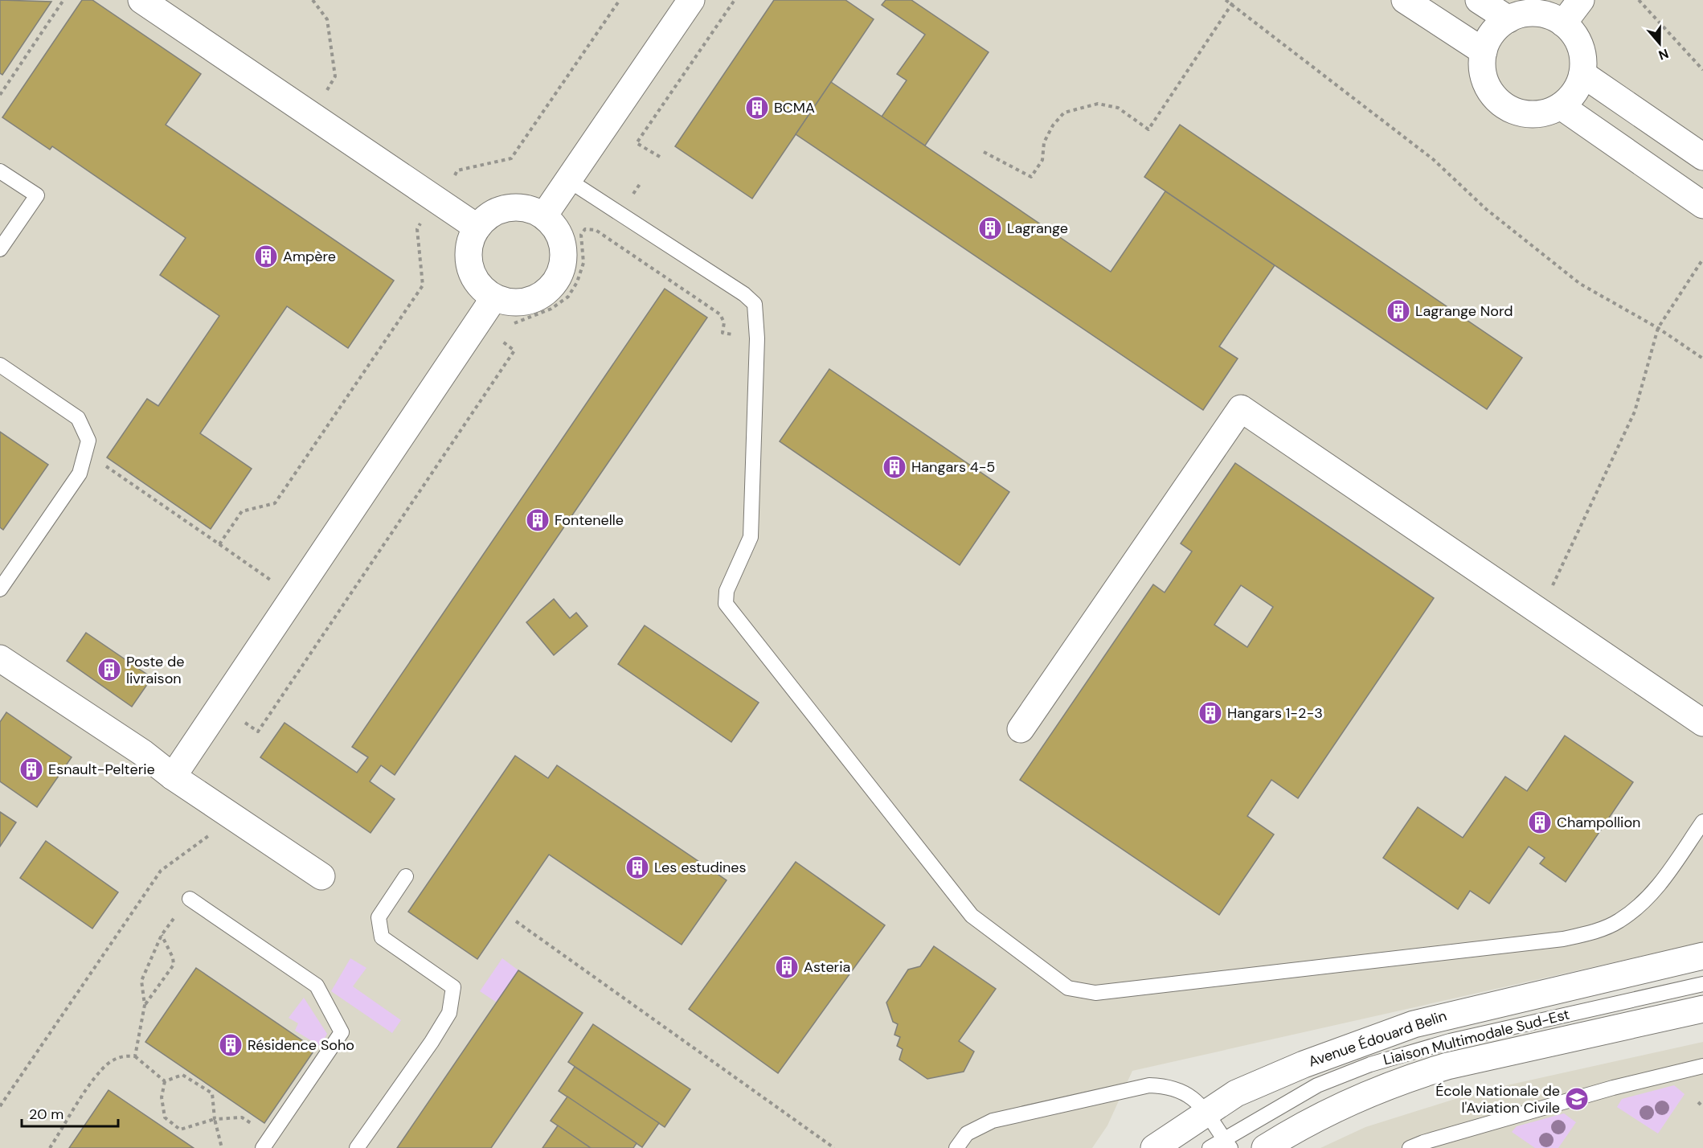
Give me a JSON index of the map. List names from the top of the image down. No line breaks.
{"streets":{"street":["Avenue Édouard Belin"],"lane":["Liaison Multimodale Sud-Est"]},"places":{"building":["BCMA","Lagrange","Ampère","Lagrange Nord","Hangars 4-5","Fontenelle","Poste de livraison","Hangars 1-2-3","Esnault-Pelterie","Champollion","Les estudines","Asteria","Résidence Soho"],"school or university":["École Nationale de l'Aviation Civile"]},"scale_bar":"20 m","north":"bottom"}
